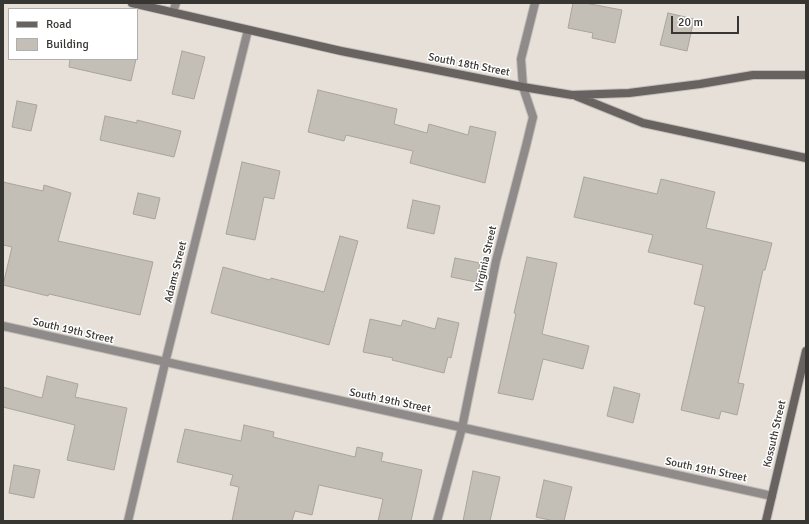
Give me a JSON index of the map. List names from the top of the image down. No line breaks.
{"streets":{"main road":["South 18th Street","Kossuth Street"],"street":["Virginia Street","Adams Street","South 19th Street"]},"crossings":[["South 18th Street","Virginia Street"],["South 18th Street","Adams Street"],["Virginia Street","South 19th Street"],["Adams Street","South 19th Street"],["South 19th Street","Kossuth Street"]],"legend":["Road","Building"],"scale_bar":"20 m"}
